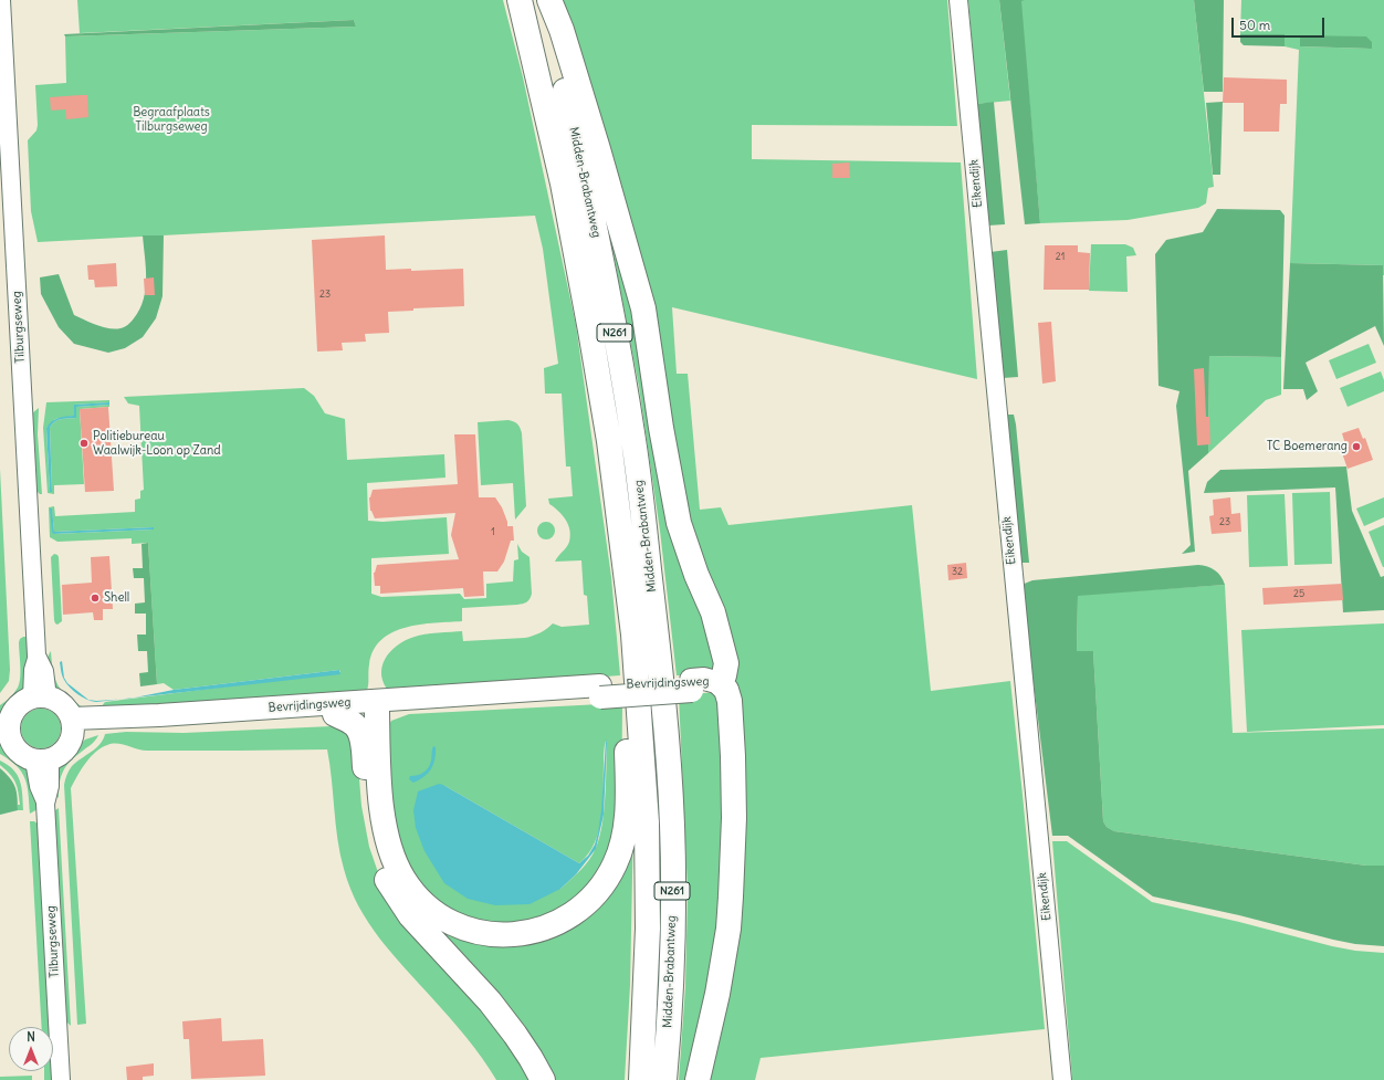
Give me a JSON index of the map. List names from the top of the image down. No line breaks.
{"streets":{"highway":["Midden-Brabantweg","N261"],"main road":["Bevrijdingsweg"],"street":["Eikendijk","Tilburgseweg"]},"crossings":[["Midden-Brabantweg","N261"],["Tilburgseweg","Bevrijdingsweg"],["N261","Bevrijdingsweg"]],"parks":["Begraafplaats Tilburgseweg"],"places":["Politiebureau Waalwijk-Loon op Zand","TC Boemerang","Shell"],"house_numbers":["21","23","23","1","32","25"],"scale_bar":"50 m","north":"top"}
